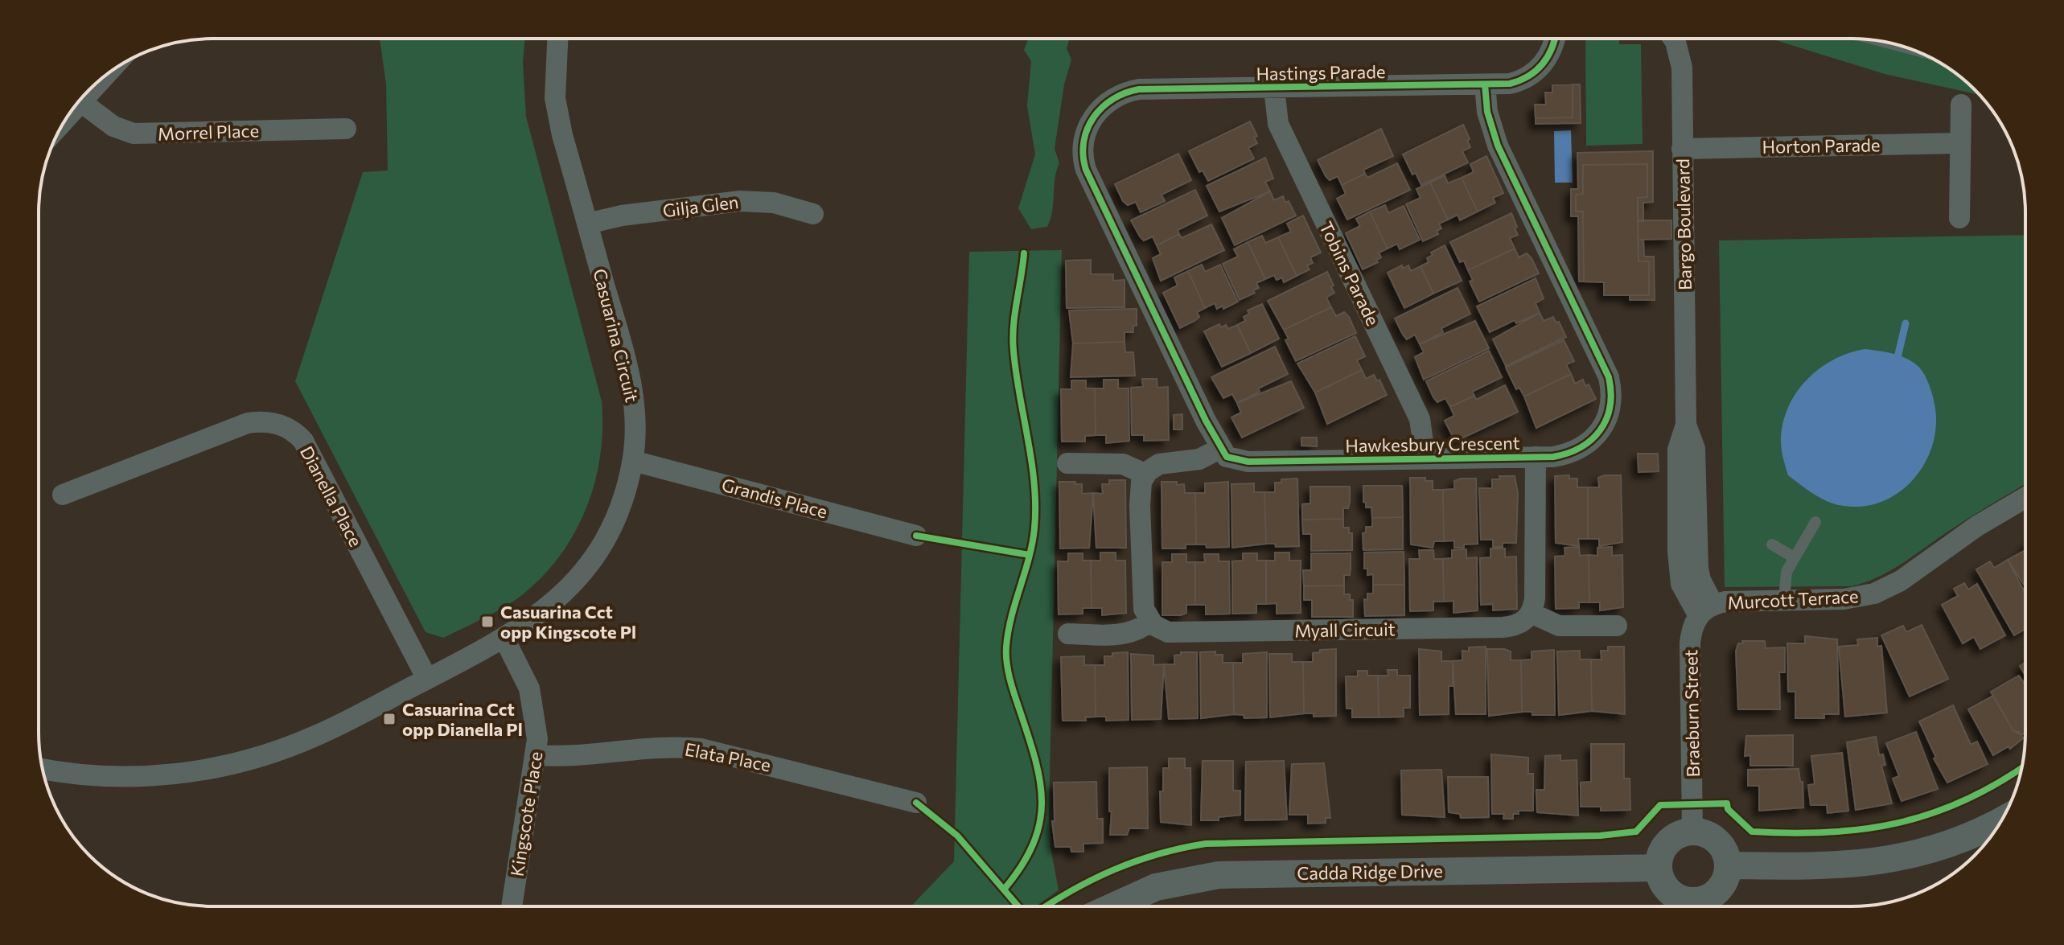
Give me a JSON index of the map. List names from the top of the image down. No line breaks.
{"streets":{"street":["Hastings Parade","Morrel Place","Horton Parade","Gilja Glen","Bargo Boulevard","Tobins Parade","Casuarina Circuit","Hawkesbury Crescent","Dianella Place","Grandis Place","Murcott Terrace","Myall Circuit","Braeburn Street","Elata Place","Kingscote Place","Cadda Ridge Drive"]},"crossings":[["Hastings Parade","Tobins Parade"],["Hastings Parade","Hawkesbury Crescent"],["Horton Parade","Bargo Boulevard"],["Gilja Glen","Casuarina Circuit"],["Bargo Boulevard","Murcott Terrace"],["Bargo Boulevard","Braeburn Street"],["Tobins Parade","Hawkesbury Crescent"],["Casuarina Circuit","Dianella Place"],["Casuarina Circuit","Grandis Place"],["Casuarina Circuit","Kingscote Place"],["Murcott Terrace","Braeburn Street"],["Elata Place","Kingscote Place"]],"places":{"transit":["Casuarina Cct opp Kingscote Pl","Casuarina Cct opp Dianella Pl"]}}
